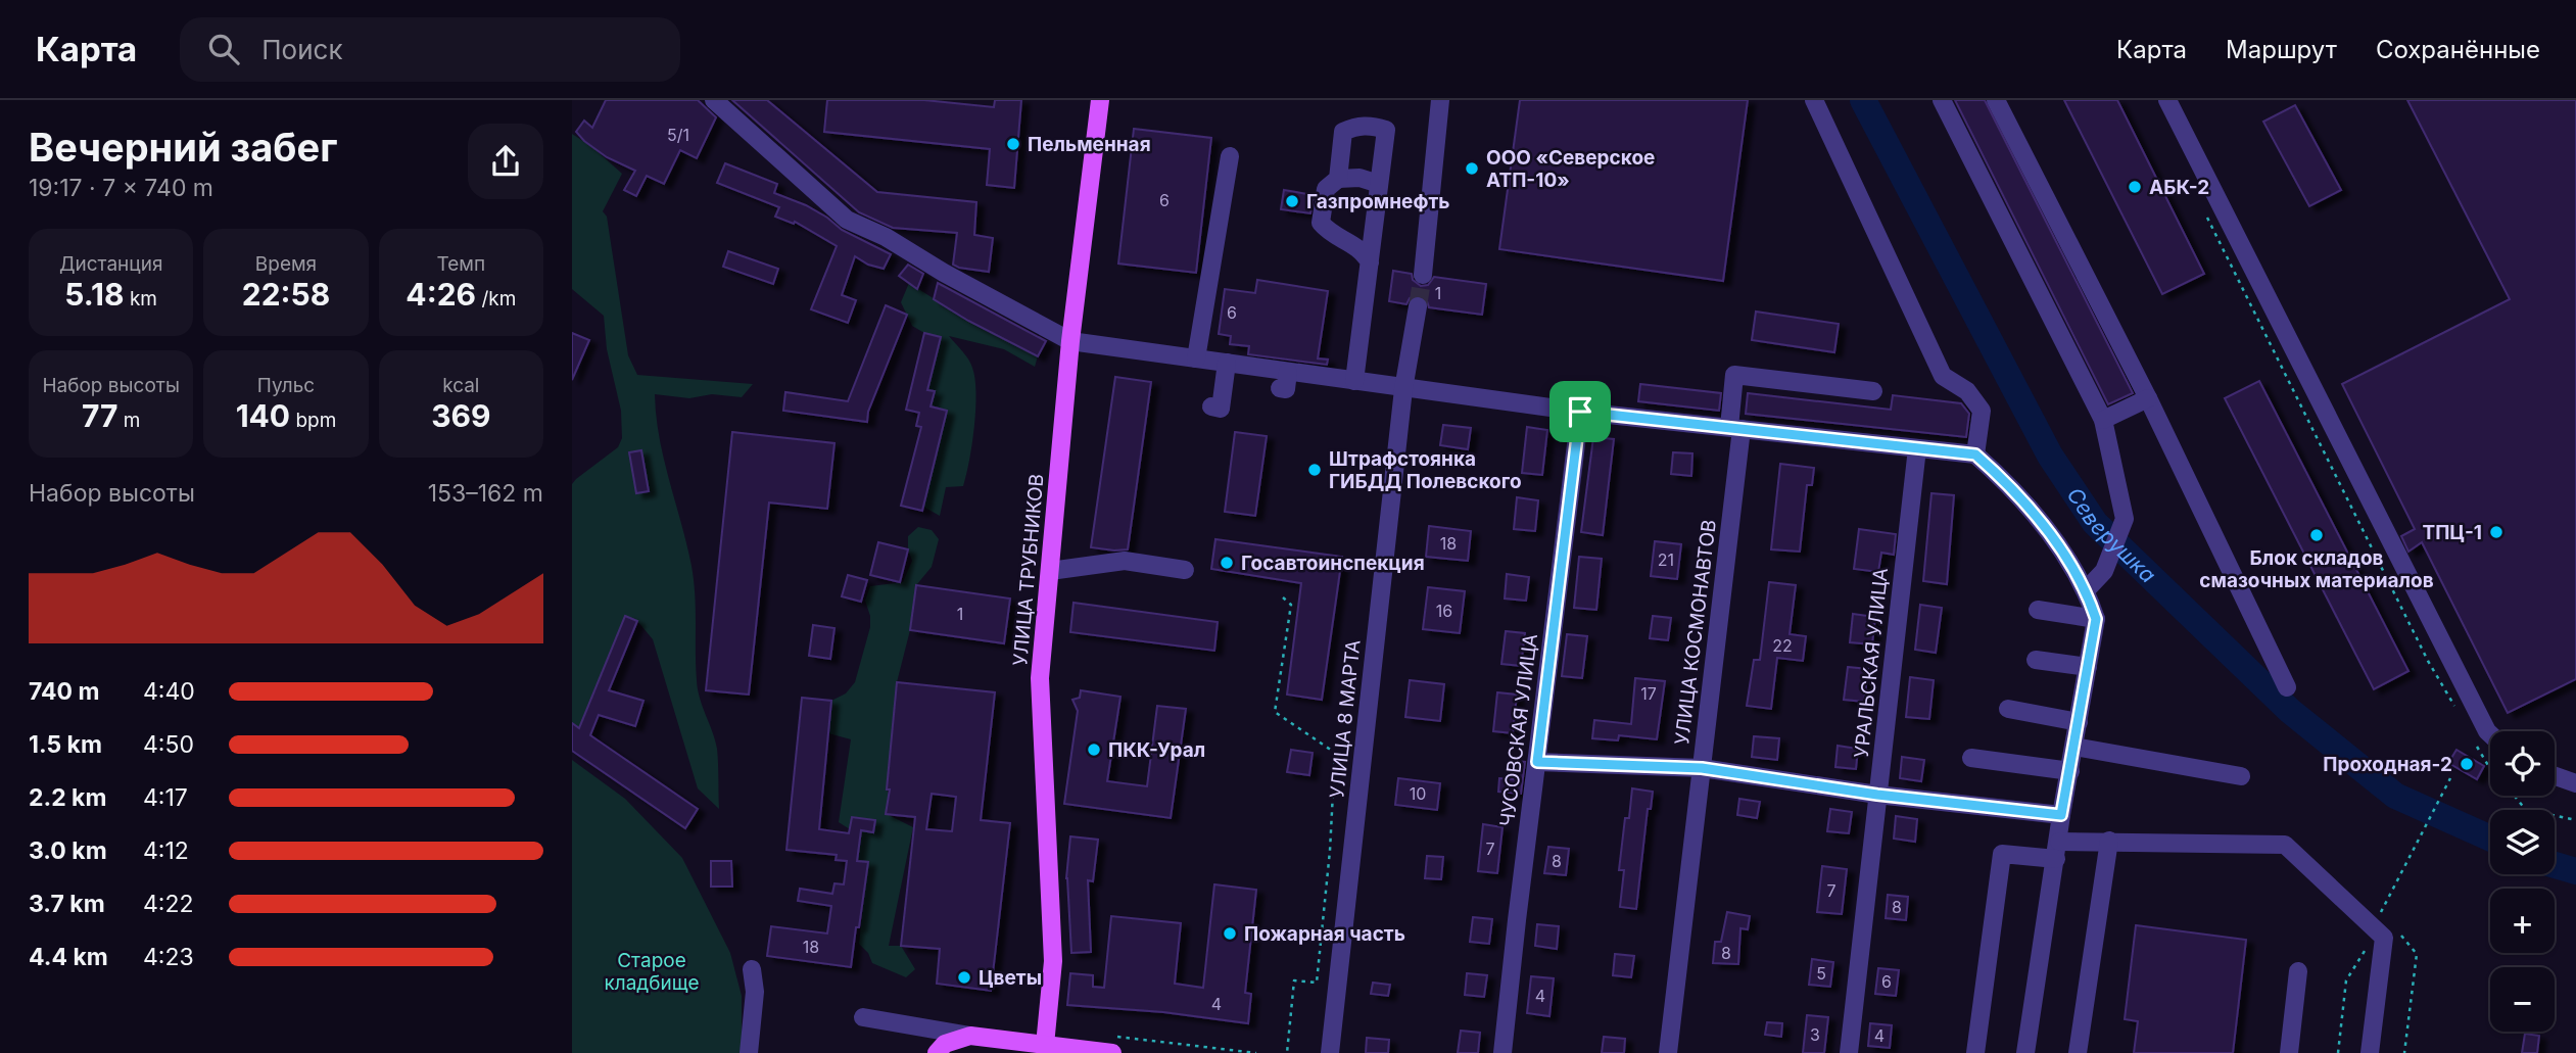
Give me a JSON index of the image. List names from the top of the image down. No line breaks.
{"streets":{"main road":["УЛИЦА ТРУБНИКОВ"],"street":["УЛИЦА КОСМОНАВТОВ","УРАЛЬСКАЯ УЛИЦА","УЛИЦА 8 МАРТА","ЧУСОВСКАЯ УЛИЦА"]},"water":["Северушка"],"parks":["Старое кладбище"],"places":["Пельменная","ООО «Северское АТП-10»","АБК-2","Газпромнефть","Штрафстоянка ГИБДД Полевского","ТПЦ-1","Блок складов смазочных материалов","Госавтоинспекция","ПКК-Урал","Проходная-2","Пожарная часть","Цветы"],"house_numbers":["5/1","6","1","6","18","21","16","1","22","17","10","7","8","7","8","18","8","5","6","4","4","3","4"],"page":{"header":"Карта","search":"Поиск","nav":["Карта","Маршрут","Сохранённые"],"heading":["Вечерний забег","19:17 · 7 × 740 m"],"stats":[["Дистанция","5.18 km"],["Время","22:58"],["Темп","4:26 /km"],["Набор высоты","77 m"],["Пульс","140 bpm"],["kcal","369"]],"chart":["Набор высоты","153–162 m"],"list":[{"name":"740 m","note":"4:40"},{"name":"1.5 km","note":"4:50"},{"name":"2.2 km","note":"4:17"},{"name":"3.0 km","note":"4:12"},{"name":"3.7 km","note":"4:22"},{"name":"4.4 km","note":"4:23"}],"map_buttons":["+","−"]}}
